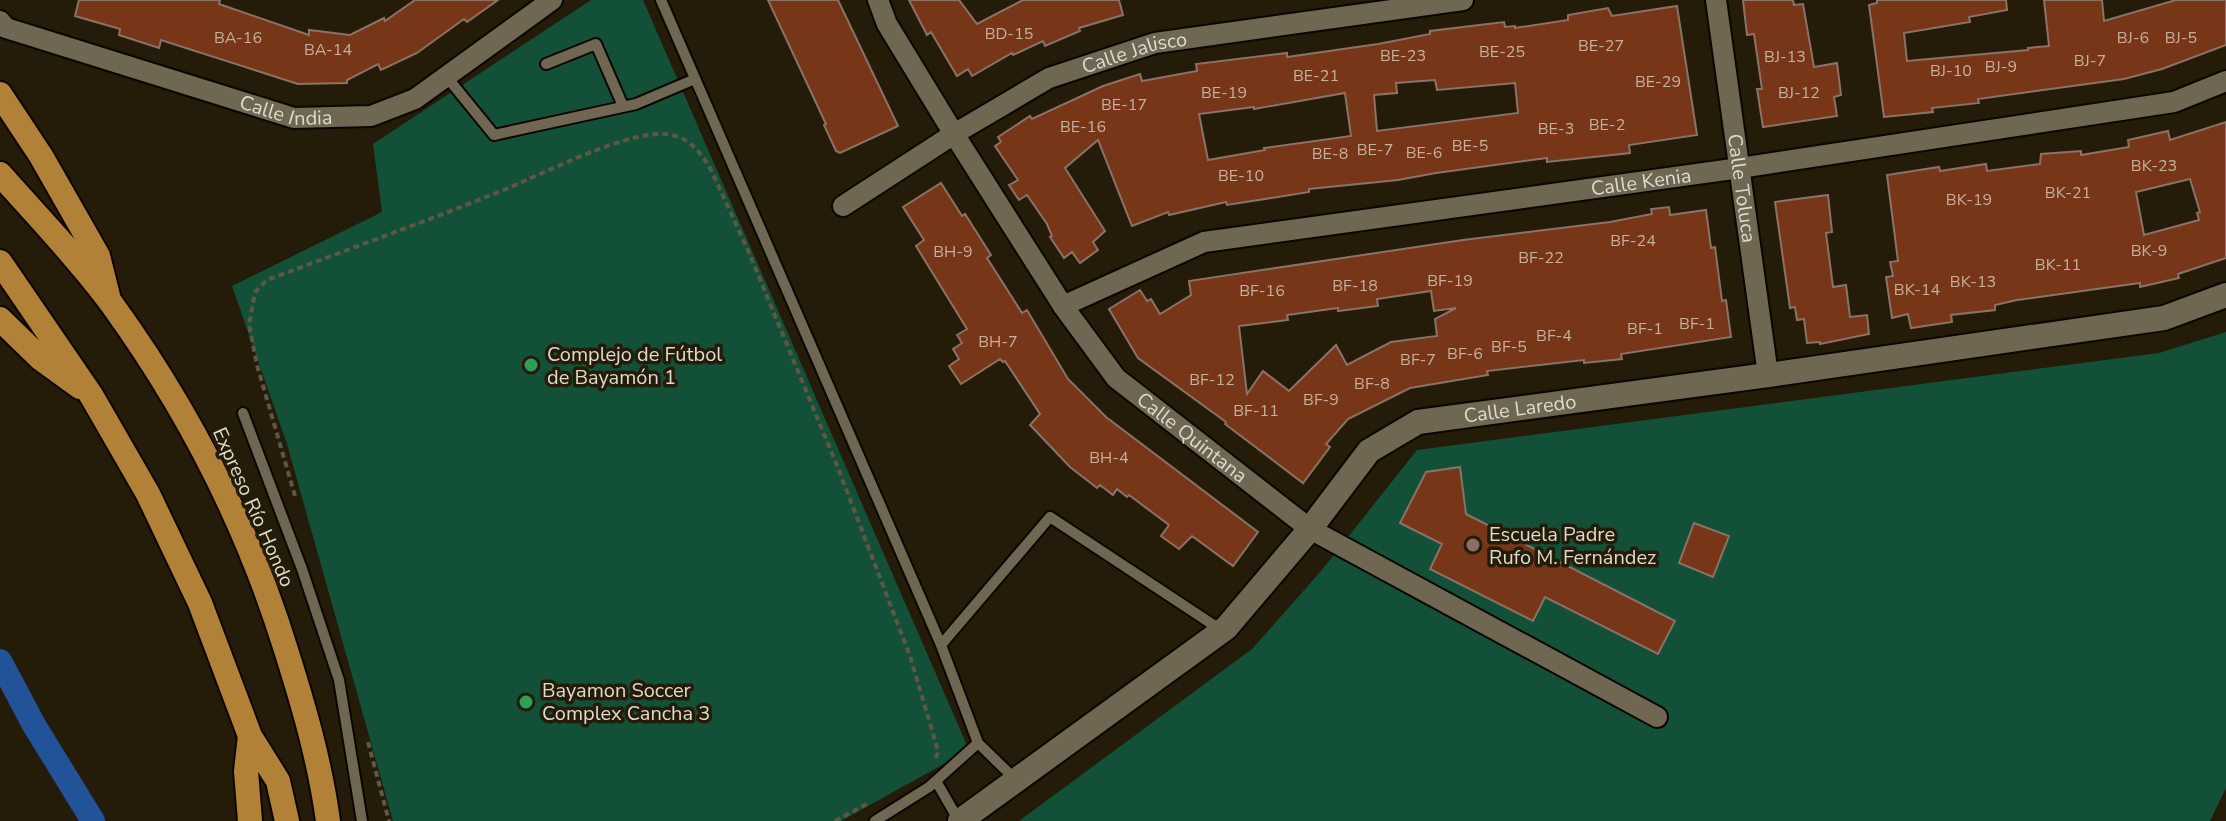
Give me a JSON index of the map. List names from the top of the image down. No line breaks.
{"streets":{"highway":["Expreso Río Hondo"],"main road":["Calle Laredo"],"street":["Calle Jalisco","Calle India","Calle Kenia","Calle Toluca","Calle Quintana"]},"crossings":[["Calle Jalisco","Calle Quintana"],["Calle Kenia","Calle Toluca"],["Calle Kenia","Calle Quintana"],["Calle Toluca","Calle Laredo"],["Calle Laredo","Calle Quintana"]],"places":["Complejo de Fútbol de Bayamón 1","Escuela Padre Rufo M. Fernández","Bayamon Soccer Complex Cancha 3"],"house_numbers":["BD-15","BA-16","BJ-6","BJ-5","BE-27","BA-14","BE-25","BE-23","BJ-13","BJ-7","BJ-9","BJ-10","BE-21","BE-29","BE-19","BJ-12","BE-17","BE-2","BE-16","BE-3","BE-5","BE-7","BE-6","BE-8","BK-23","BE-10","BK-21","BK-19","BF-24","BK-9","BH-9","BF-22","BK-11","BF-19","BK-13","BF-18","BK-14","BF-16","BF-1","BF-1","BF-4","BH-7","BF-5","BF-6","BF-7","BF-12","BF-8","BF-9","BF-11","BH-4"]}
